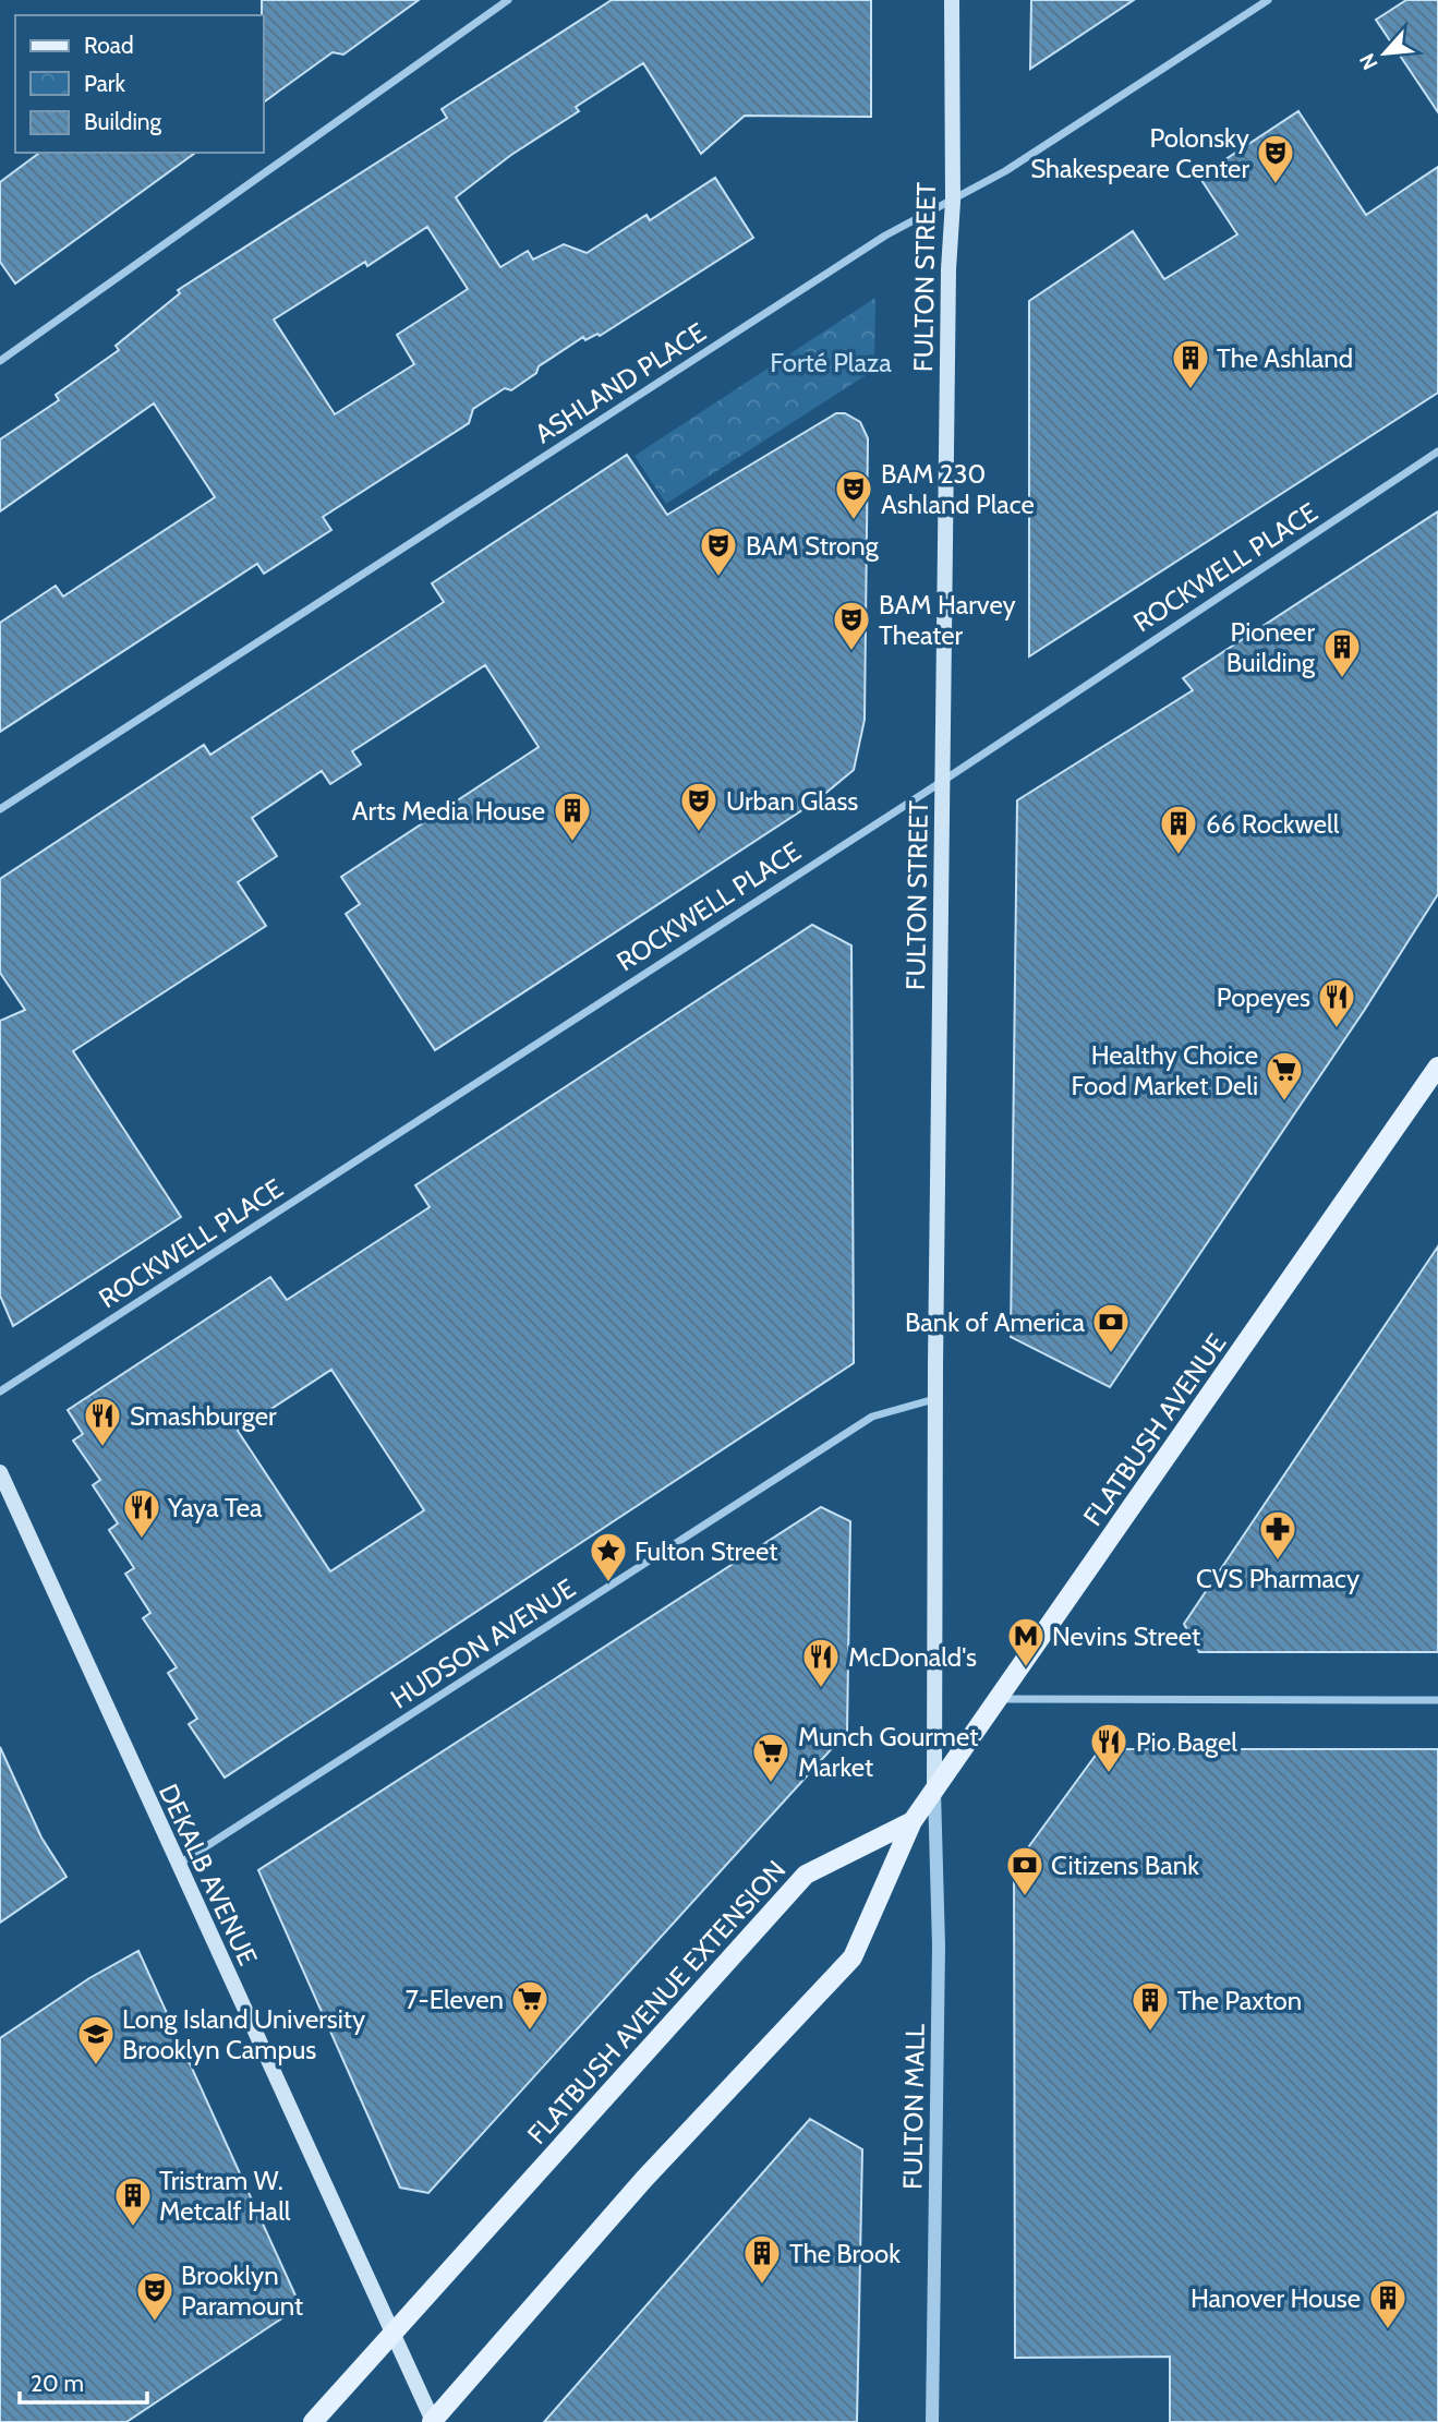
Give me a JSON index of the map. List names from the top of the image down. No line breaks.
{"streets":{"main road":["FULTON STREET","FLATBUSH AVENUE","DEKALB AVENUE","FLATBUSH AVENUE EXTENSION"],"street":["ASHLAND PLACE","ROCKWELL PLACE","HUDSON AVENUE","FULTON MALL"]},"crossings":[["FULTON STREET","ASHLAND PLACE"],["FULTON STREET","ROCKWELL PLACE"],["FULTON STREET","FLATBUSH AVENUE"],["FULTON STREET","HUDSON AVENUE"],["FULTON STREET","FULTON MALL"],["FLATBUSH AVENUE","FLATBUSH AVENUE EXTENSION"],["FLATBUSH AVENUE","FULTON MALL"],["HUDSON AVENUE","DEKALB AVENUE"],["DEKALB AVENUE","FLATBUSH AVENUE EXTENSION"]],"parks":["Forté Plaza"],"places":{"theatre":["Polonsky Shakespeare Center","BAM 230 Ashland Place","BAM Strong","BAM Harvey Theater","Urban Glass","Brooklyn Paramount"],"building":["The Ashland","Pioneer Building","Arts Media House","66 Rockwell","The Paxton","Tristram W. Metcalf Hall","The Brook","Hanover House"],"restaurant":["Popeyes","Smashburger","Yaya Tea","McDonald's","Pio Bagel"],"supermarket":["Healthy Choice Food Market Deli","Munch Gourmet Market","7-Eleven"],"bank":["Bank of America","Citizens Bank"],"pharmacy":["CVS Pharmacy"],"place":["Fulton Street"],"metro station":["Nevins Street"],"school or university":["Long Island University Brooklyn Campus"]},"legend":["Road","Park","Building"],"scale_bar":"20 m","north":"bottom left"}
